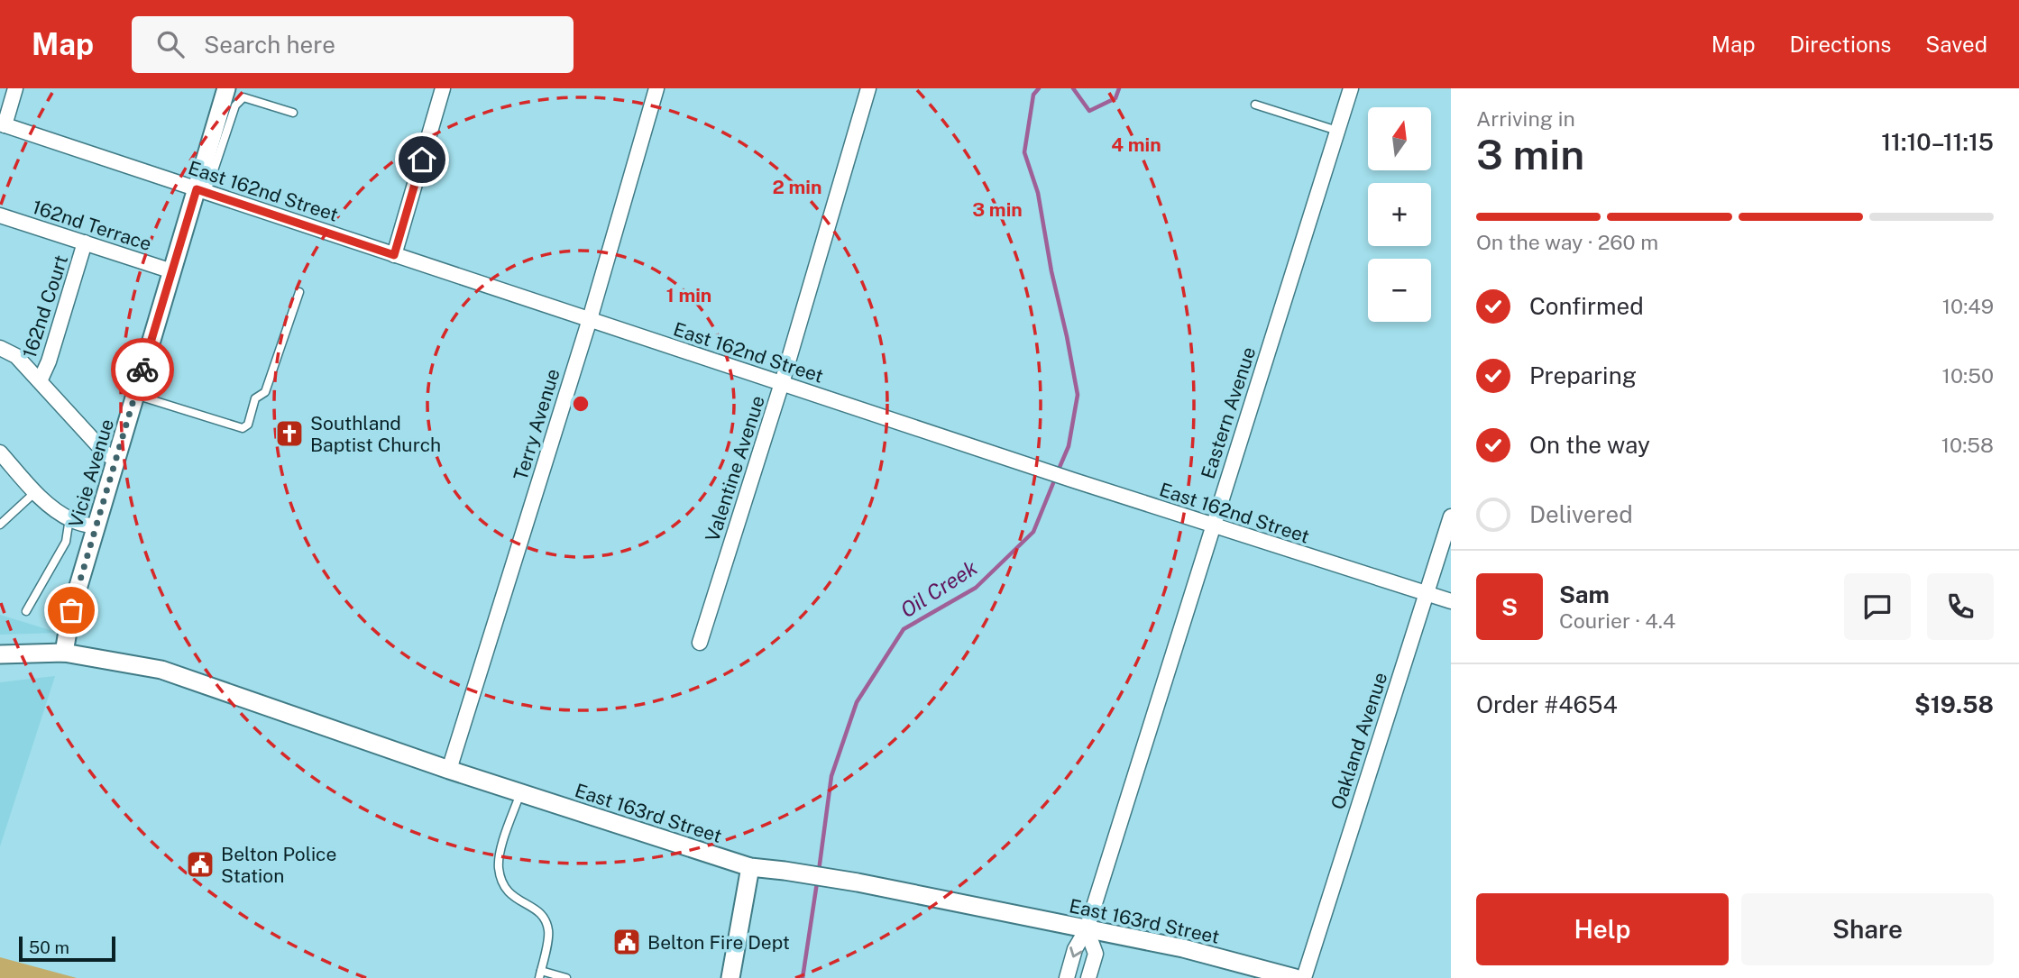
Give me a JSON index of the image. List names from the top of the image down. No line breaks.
{"streets":{"street":["East 162nd Street","162nd Terrace","162nd Court","Eastern Avenue","Terry Avenue","Valentine Avenue","Vicie Avenue","Oakland Avenue","East 163rd Street"]},"crossings":[["East 162nd Street","Eastern Avenue"],["East 162nd Street","Terry Avenue"],["East 162nd Street","Valentine Avenue"],["East 162nd Street","Vicie Avenue"],["East 162nd Street","Oakland Avenue"],["162nd Terrace","162nd Court"],["162nd Terrace","Vicie Avenue"],["Eastern Avenue","East 163rd Street"],["Terry Avenue","East 163rd Street"],["Vicie Avenue","East 163rd Street"]],"water":["Oil Creek"],"places":{"church":["Southland Baptist Church"],"public building":["Belton Police Station","Belton Fire Dept"]},"scale_bar":"50 m","north":"top","page":{"header":"Map","search":"Search here","nav":["Map","Directions","Saved"],"heading":["3 min","Arriving in","11:10–11:15"],"panel":["Sam","Courier · 4.4","Order #4654","$19.58"],"map_buttons":["+","−"],"bar":"On the way · 260 m","list":[["Confirmed","10:49"],["Preparing","10:50"],["On the way","10:58"],"Delivered"],"round":"S","buttons":["Help","Share"],"scale":"50 m"},"rings":["4 min","2 min","3 min","1 min"]}
